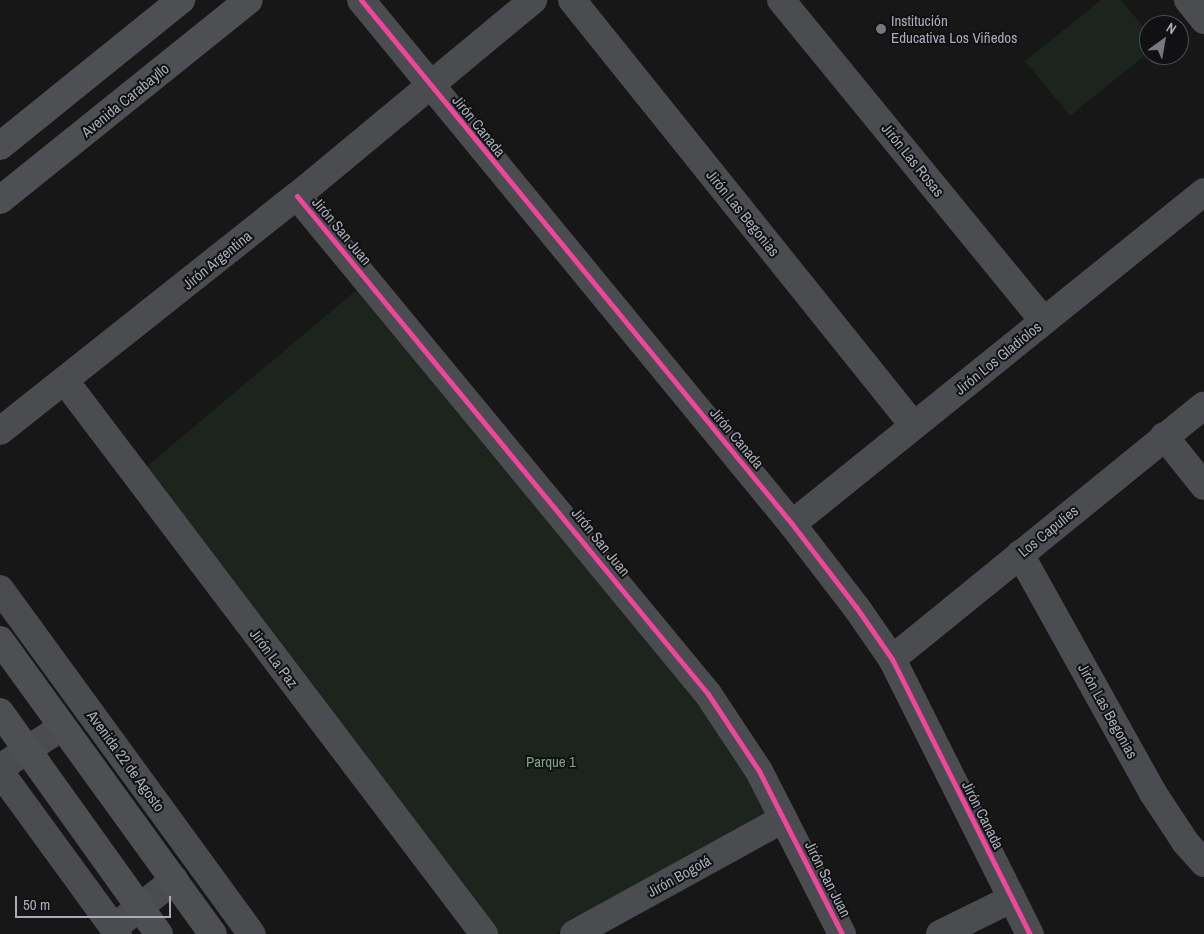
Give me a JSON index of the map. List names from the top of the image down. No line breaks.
{"streets":{"main road":["Avenida Carabayllo"],"street":["Jirón Canada","Jirón Las Rosas","Jirón Las Begonias","Jirón San Juan","Jirón Argentina","Jirón Los Gladiolos","Los Capulies","Jirón La Paz","Avenida 22 de Agosto","Jirón Bogotá"]},"crossings":[["Jirón Canada","Jirón Argentina"],["Jirón Canada","Jirón Los Gladiolos"],["Jirón Canada","Los Capulies"],["Jirón Las Rosas","Jirón Los Gladiolos"],["Jirón Las Begonias","Jirón Los Gladiolos"],["Jirón Las Begonias","Los Capulies"],["Jirón San Juan","Jirón Argentina"],["Jirón San Juan","Jirón Bogotá"],["Jirón Argentina","Jirón La Paz"]],"parks":["Parque 1"],"places":["Institución Educativa Los Viñedos"],"scale_bar":"50 m","north":"top right"}
